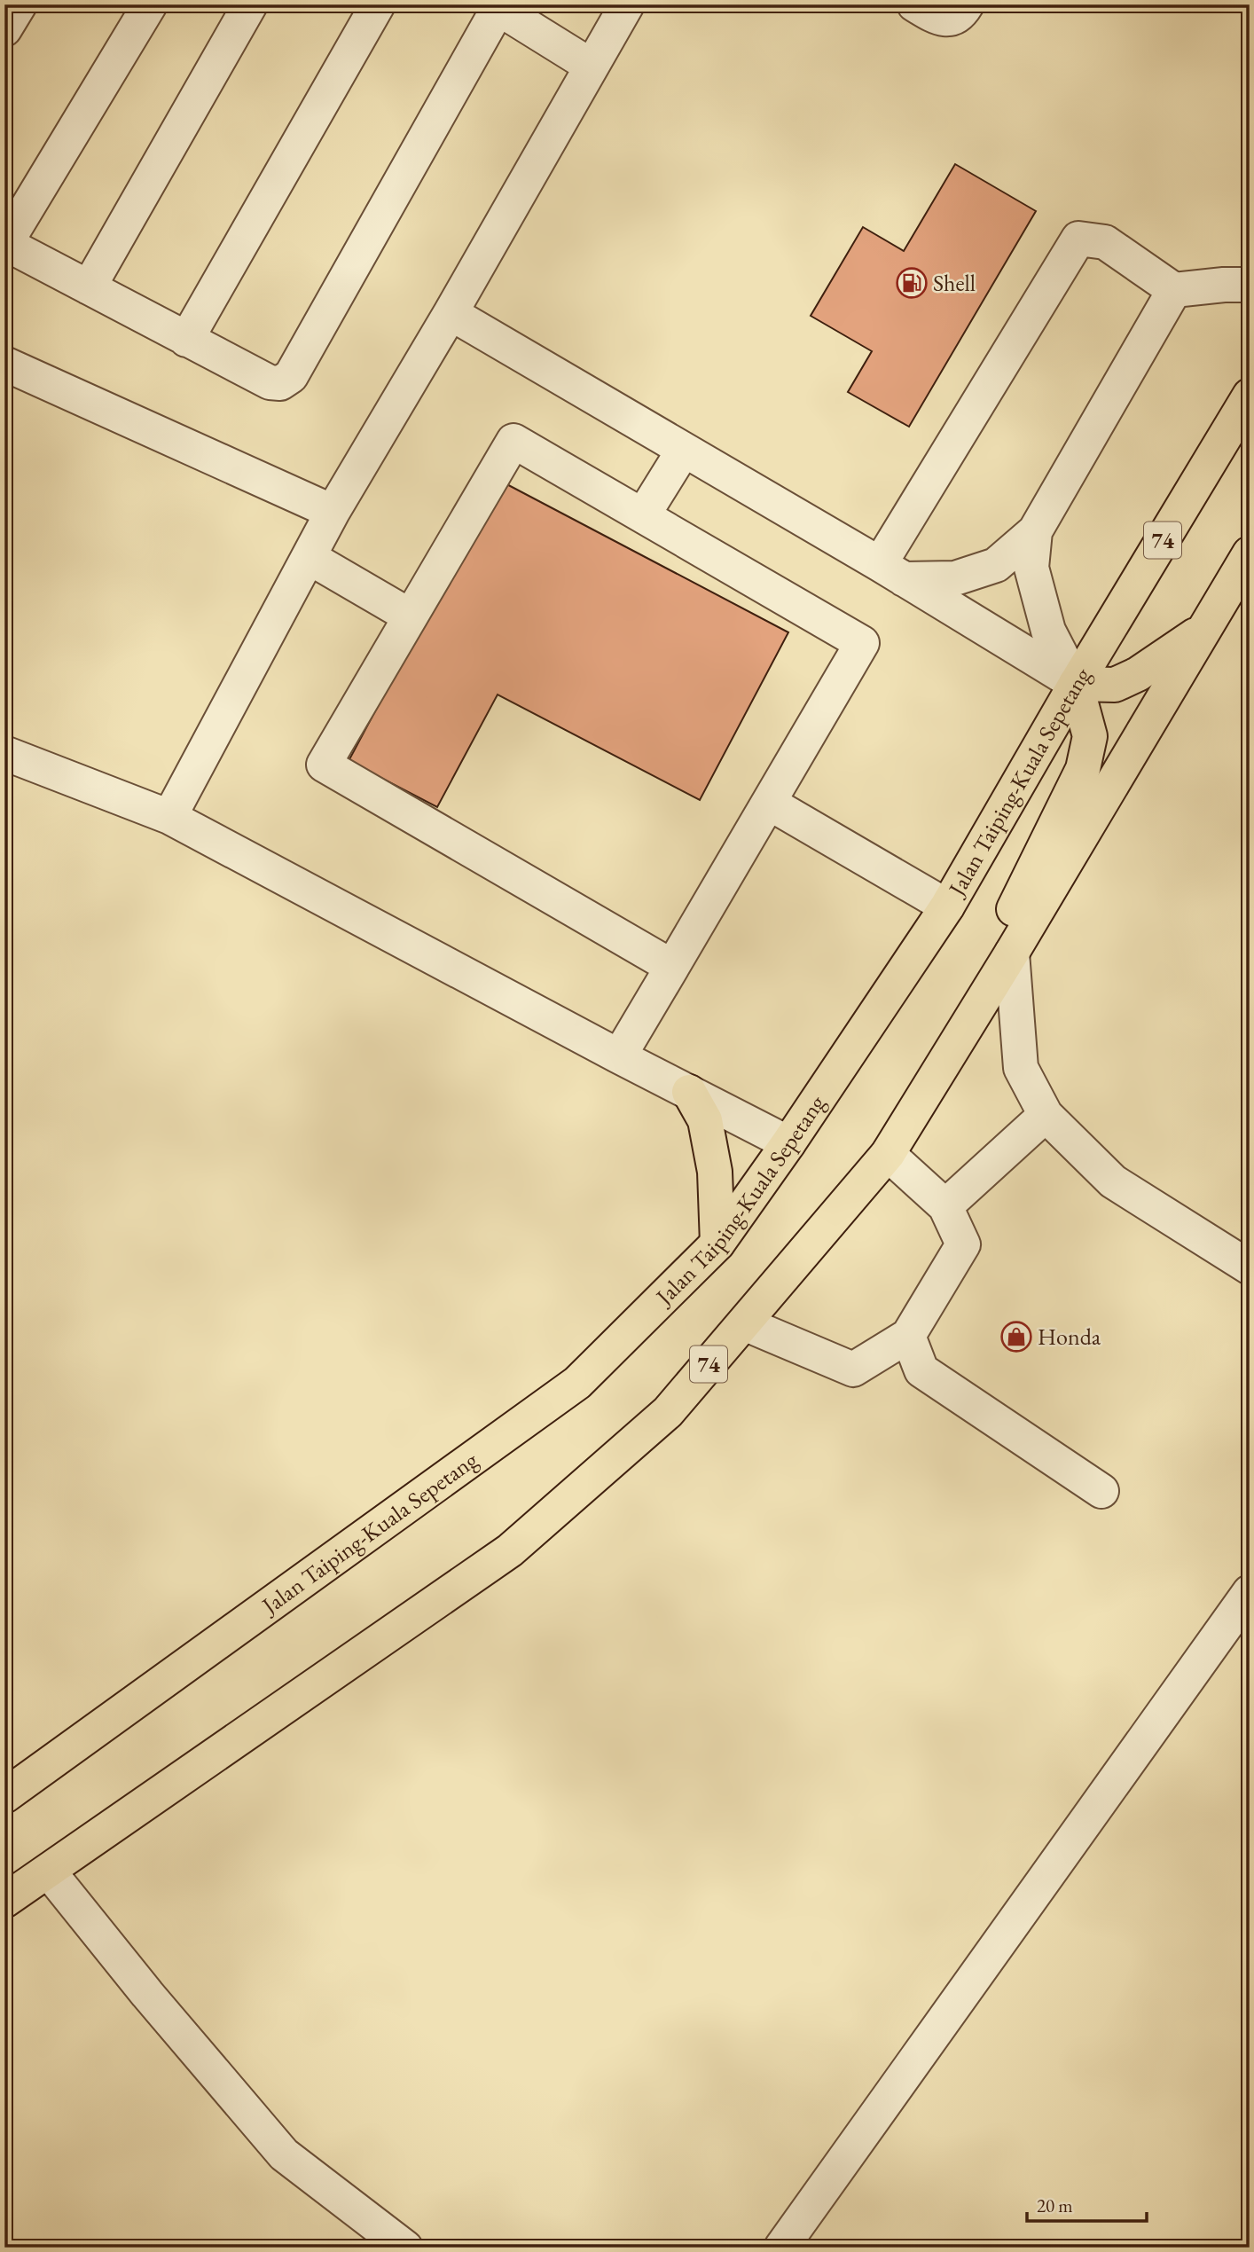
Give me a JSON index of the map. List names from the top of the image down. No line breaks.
{"streets":{"main road":["74","Jalan Taiping-Kuala Sepetang"]},"places":{"fuel station":["Shell"],"shop":["Honda"]},"scale_bar":"20 m"}
